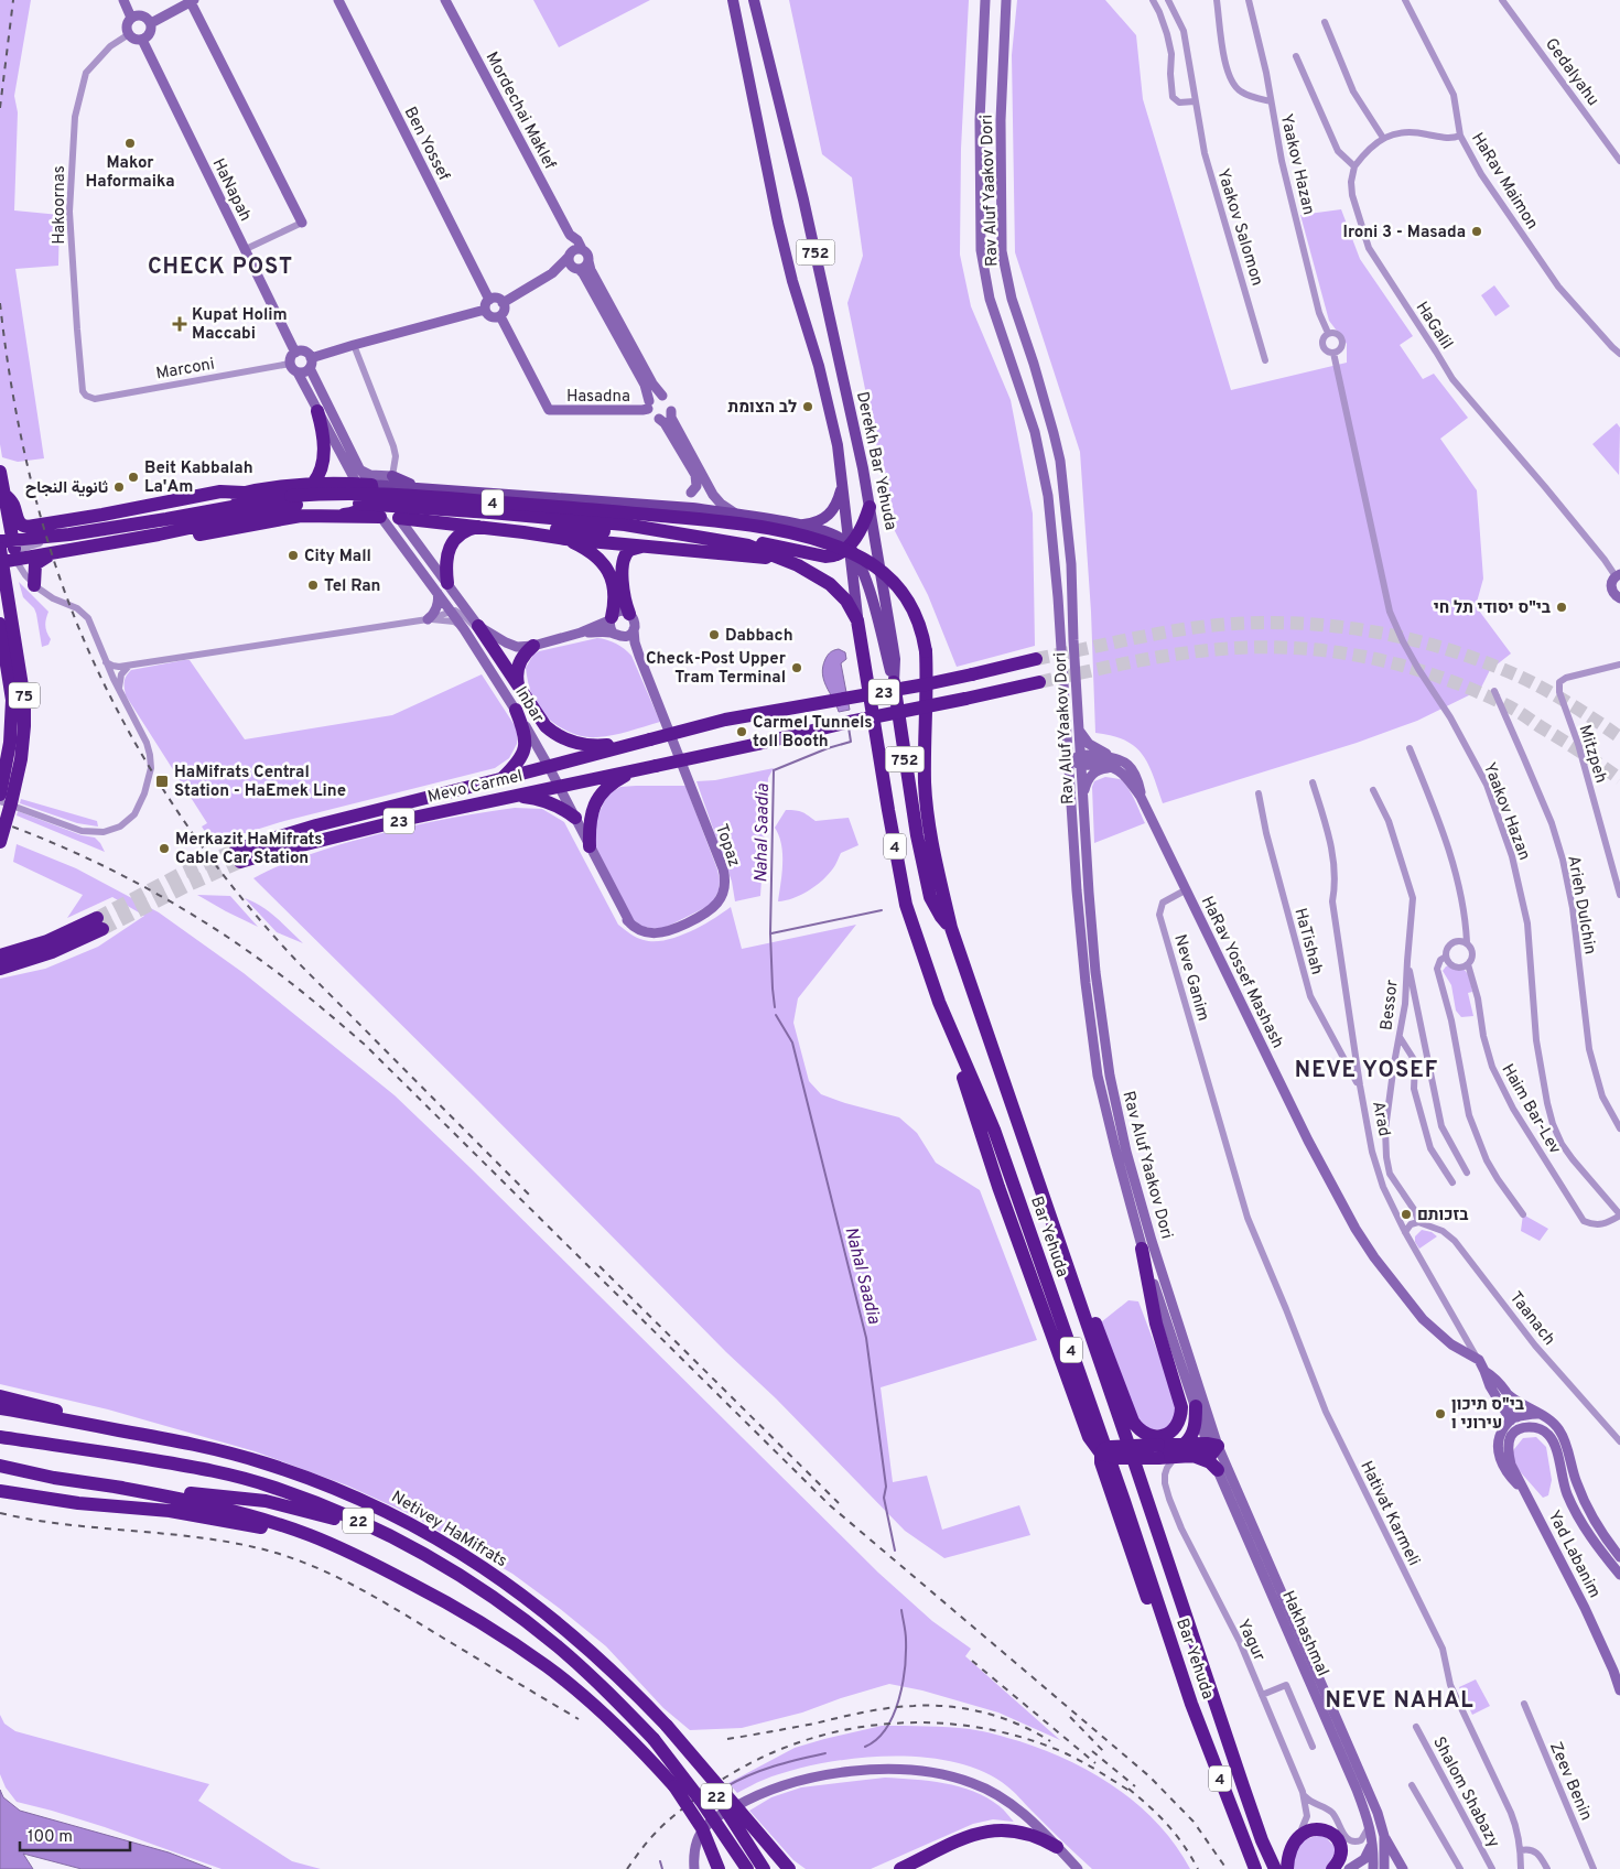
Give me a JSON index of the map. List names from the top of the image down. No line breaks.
{"streets":{"highway":["752","Derekh Bar Yehuda","4","23","75","Mevo Carmel","Bar Yehuda","22","Netivey HaMifrats"],"street":["Gedalyahu","Mordechai Maklef","Ben Yossef","Yaakov Hazan","HaRav Maimon","HaNapah","Rav Aluf Yaakov Dori","Hakoornas","Yaakov Salomon","HaGalil","Marconi","Hasadna","Inbar","Mitzpeh","Topaz","Arieh Dulchin","HaTishah","HaRav Yossef Mashash","Neve Ganim","Bessor","Haim Bar-Lev","Arad","Taanach","Hativat Karmeli","Yad Labanim","Hakhashmal","Yagur","Zeev Benin","Shalom Shabazy"]},"crossings":[["Ben Yossef","Hasadna"],["Yaakov Hazan","Haim Bar-Lev"],["HaNapah","Hakoornas"],["HaNapah","Marconi"],["Rav Aluf Yaakov Dori","Hakhashmal"],["Hakoornas","Marconi"],["752","4"],["752","Bar Yehuda"],["Derekh Bar Yehuda","4"],["Derekh Bar Yehuda","Bar Yehuda"],["4","75"],["4","Bar Yehuda"],["23","Inbar"],["23","Mevo Carmel"],["Inbar","Mevo Carmel"],["Inbar","Topaz"],["HaTishah","Arad"],["HaRav Yossef Mashash","Neve Ganim"],["HaRav Yossef Mashash","Arad"],["Neve Ganim","Hativat Karmeli"],["Bessor","Taanach"],["Arad","Yad Labanim"]],"districts":["CHECK POST","NEVE YOSEF","NEVE NAHAL"],"water":["Nahal Saadia"],"places":{"other":["Makor Haformaika","Ironi 3 - Masada","לב הצומת","Beit Kabbalah La'Am","ثانوية النجاح","City Mall","Tel Ran","בי\"ס יסודי תל חי","Dabbach","Check-Post Upper Tram Terminal","Carmel Tunnels toll Booth","Merkazit HaMifrats Cable Car Station","בזכותם","בי\"ס תיכון עירוני ו"],"health":["Kupat Holim Maccabi"],"transit":["HaMifrats Central Station - HaEmek Line"]},"scale_bar":"100 m"}
